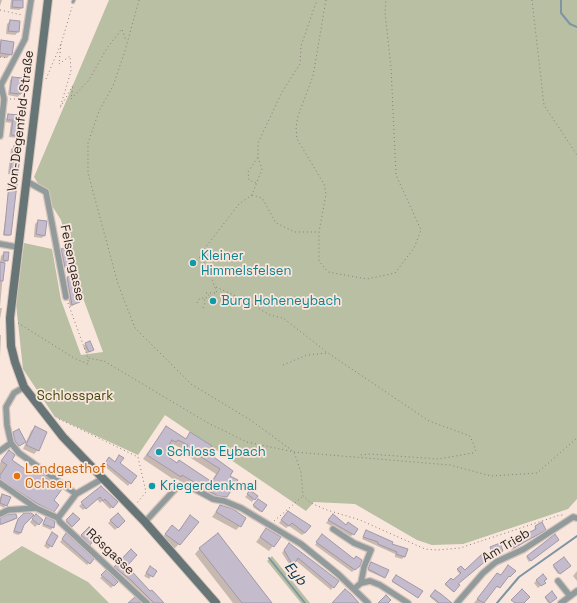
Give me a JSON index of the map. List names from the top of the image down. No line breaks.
{"streets":{"main road":["Von-Degenfeld-Straße"],"street":["Felsengasse","Am Trieb","Rösgasse"]},"crossings":[["Von-Degenfeld-Straße","Felsengasse"]],"water":["Eyb"],"parks":["Schlosspark"],"places":["Kleiner Himmelsfelsen","Burg Hoheneybach","Schloss Eybach","Landgasthof Ochsen","Kriegerdenkmal"]}
